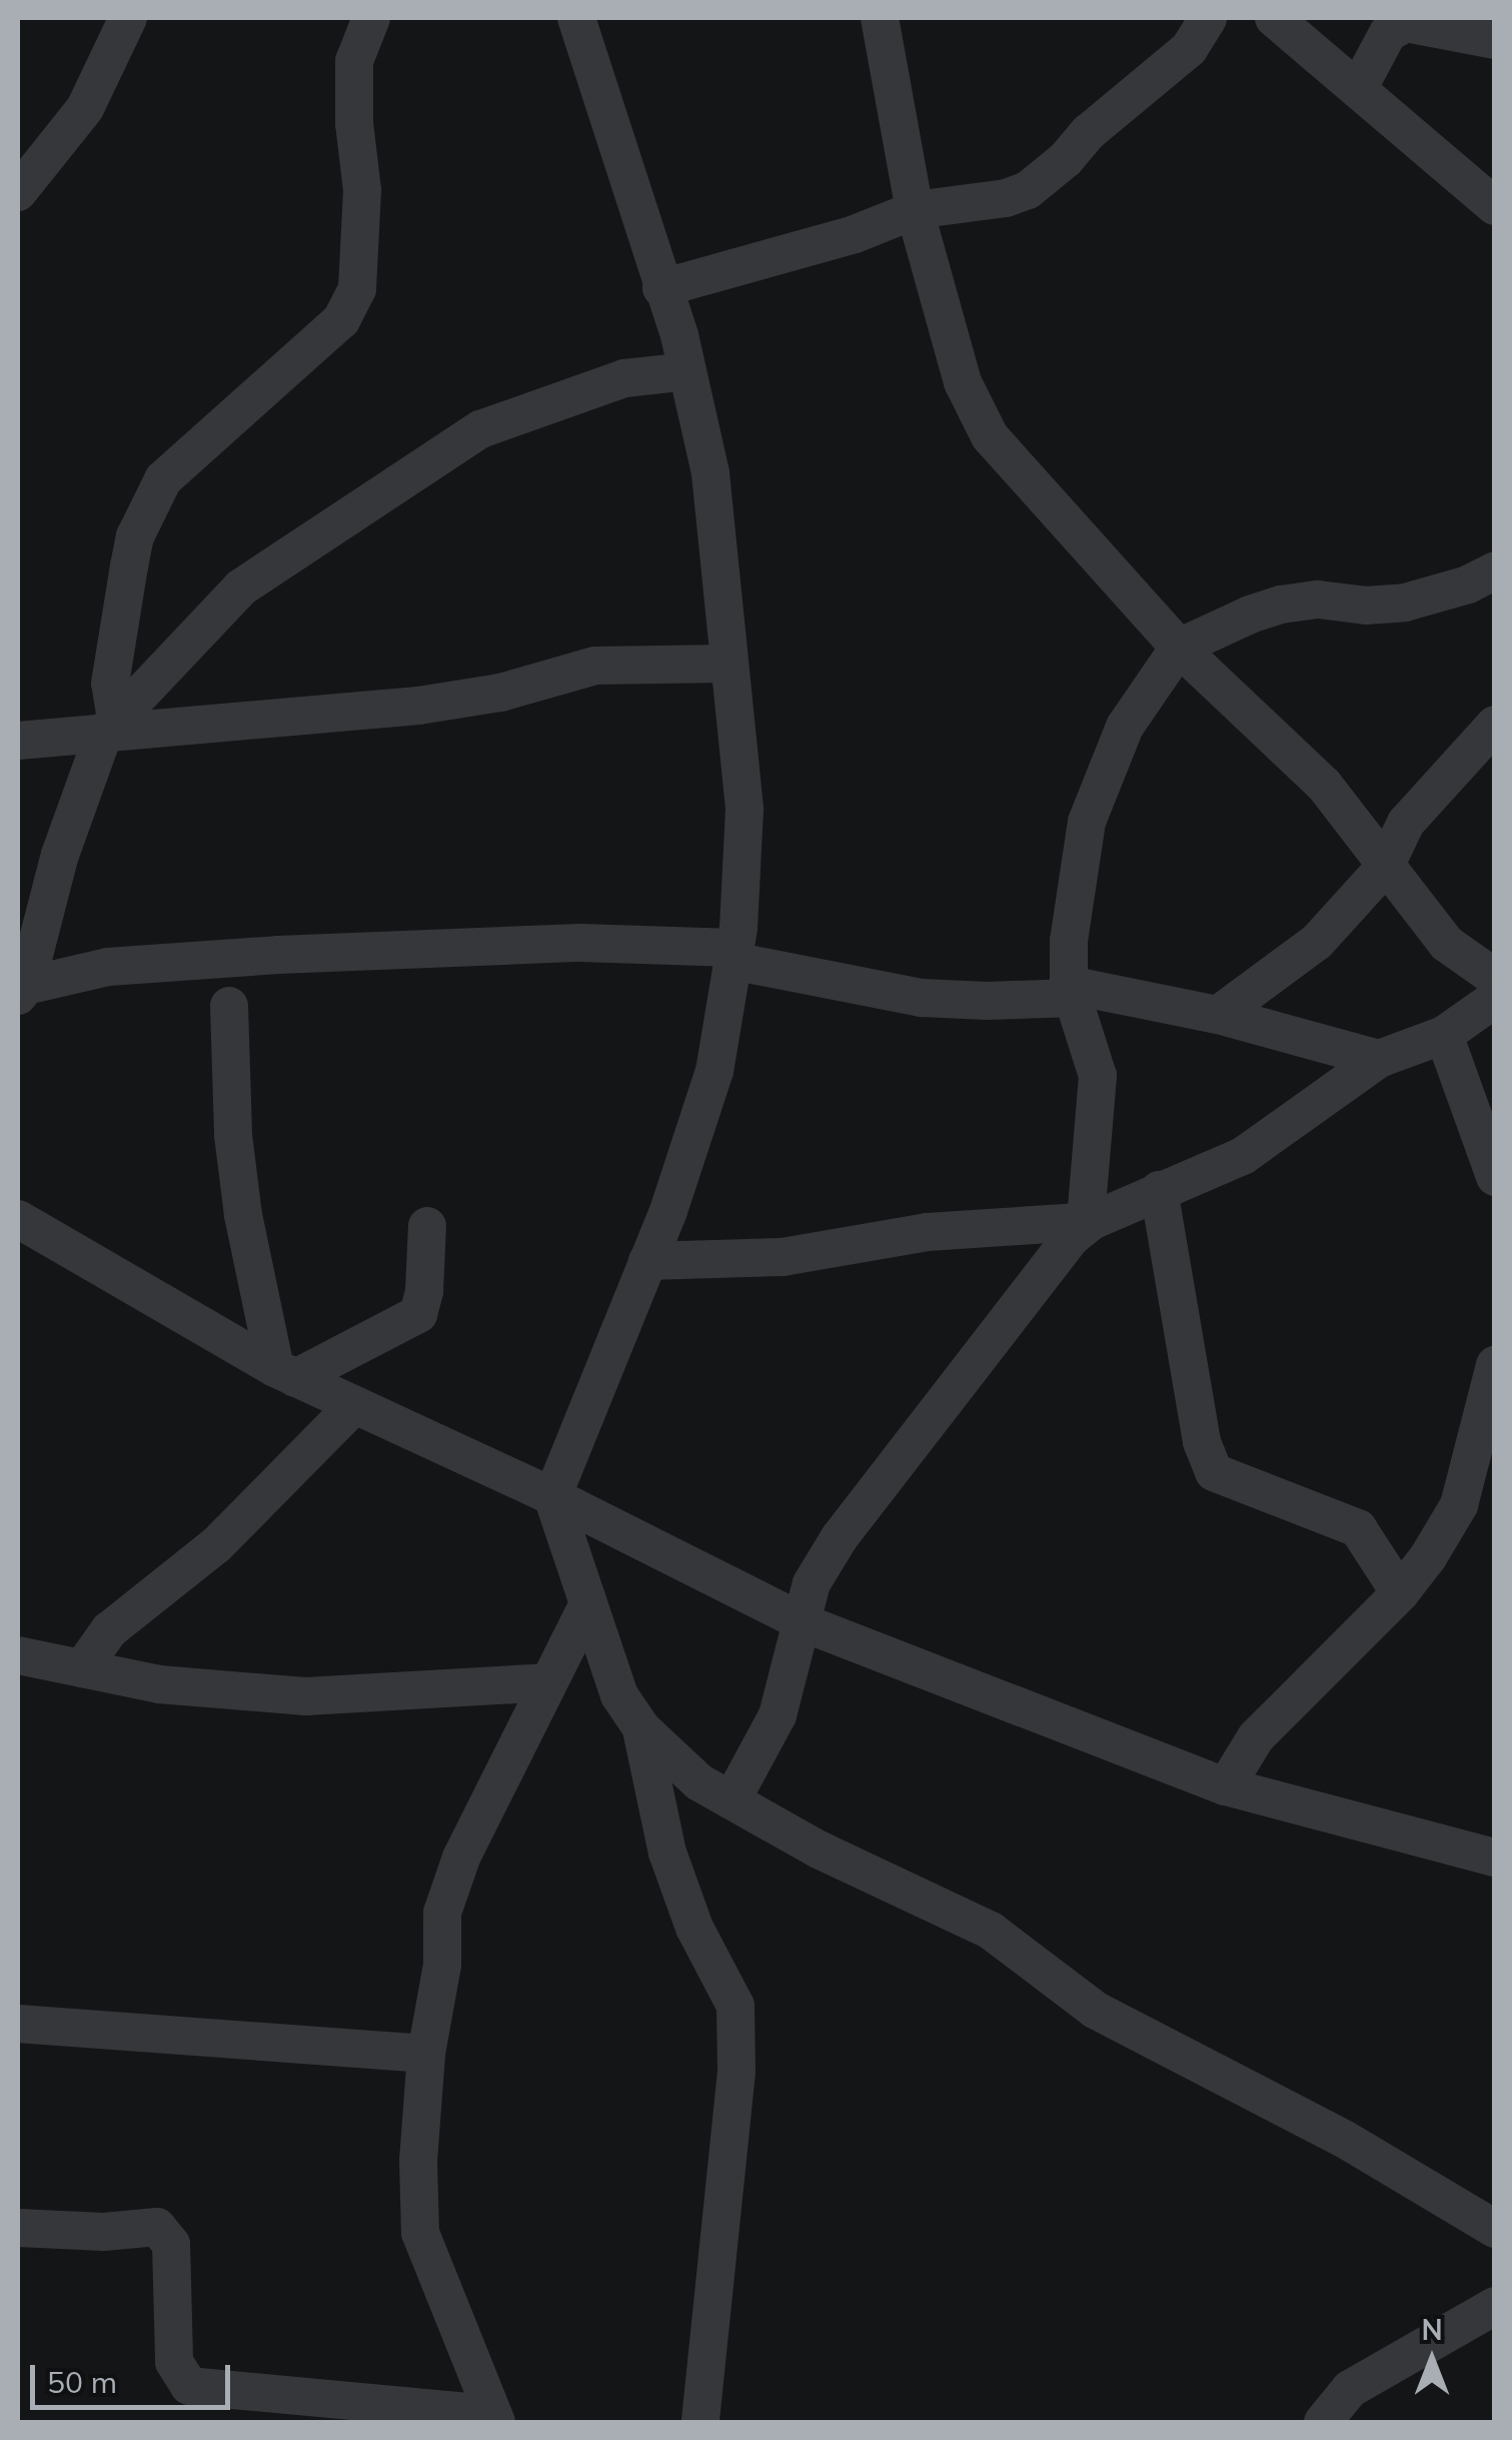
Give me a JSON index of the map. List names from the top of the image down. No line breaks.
{"scale_bar":"50 m","north":"top"}
